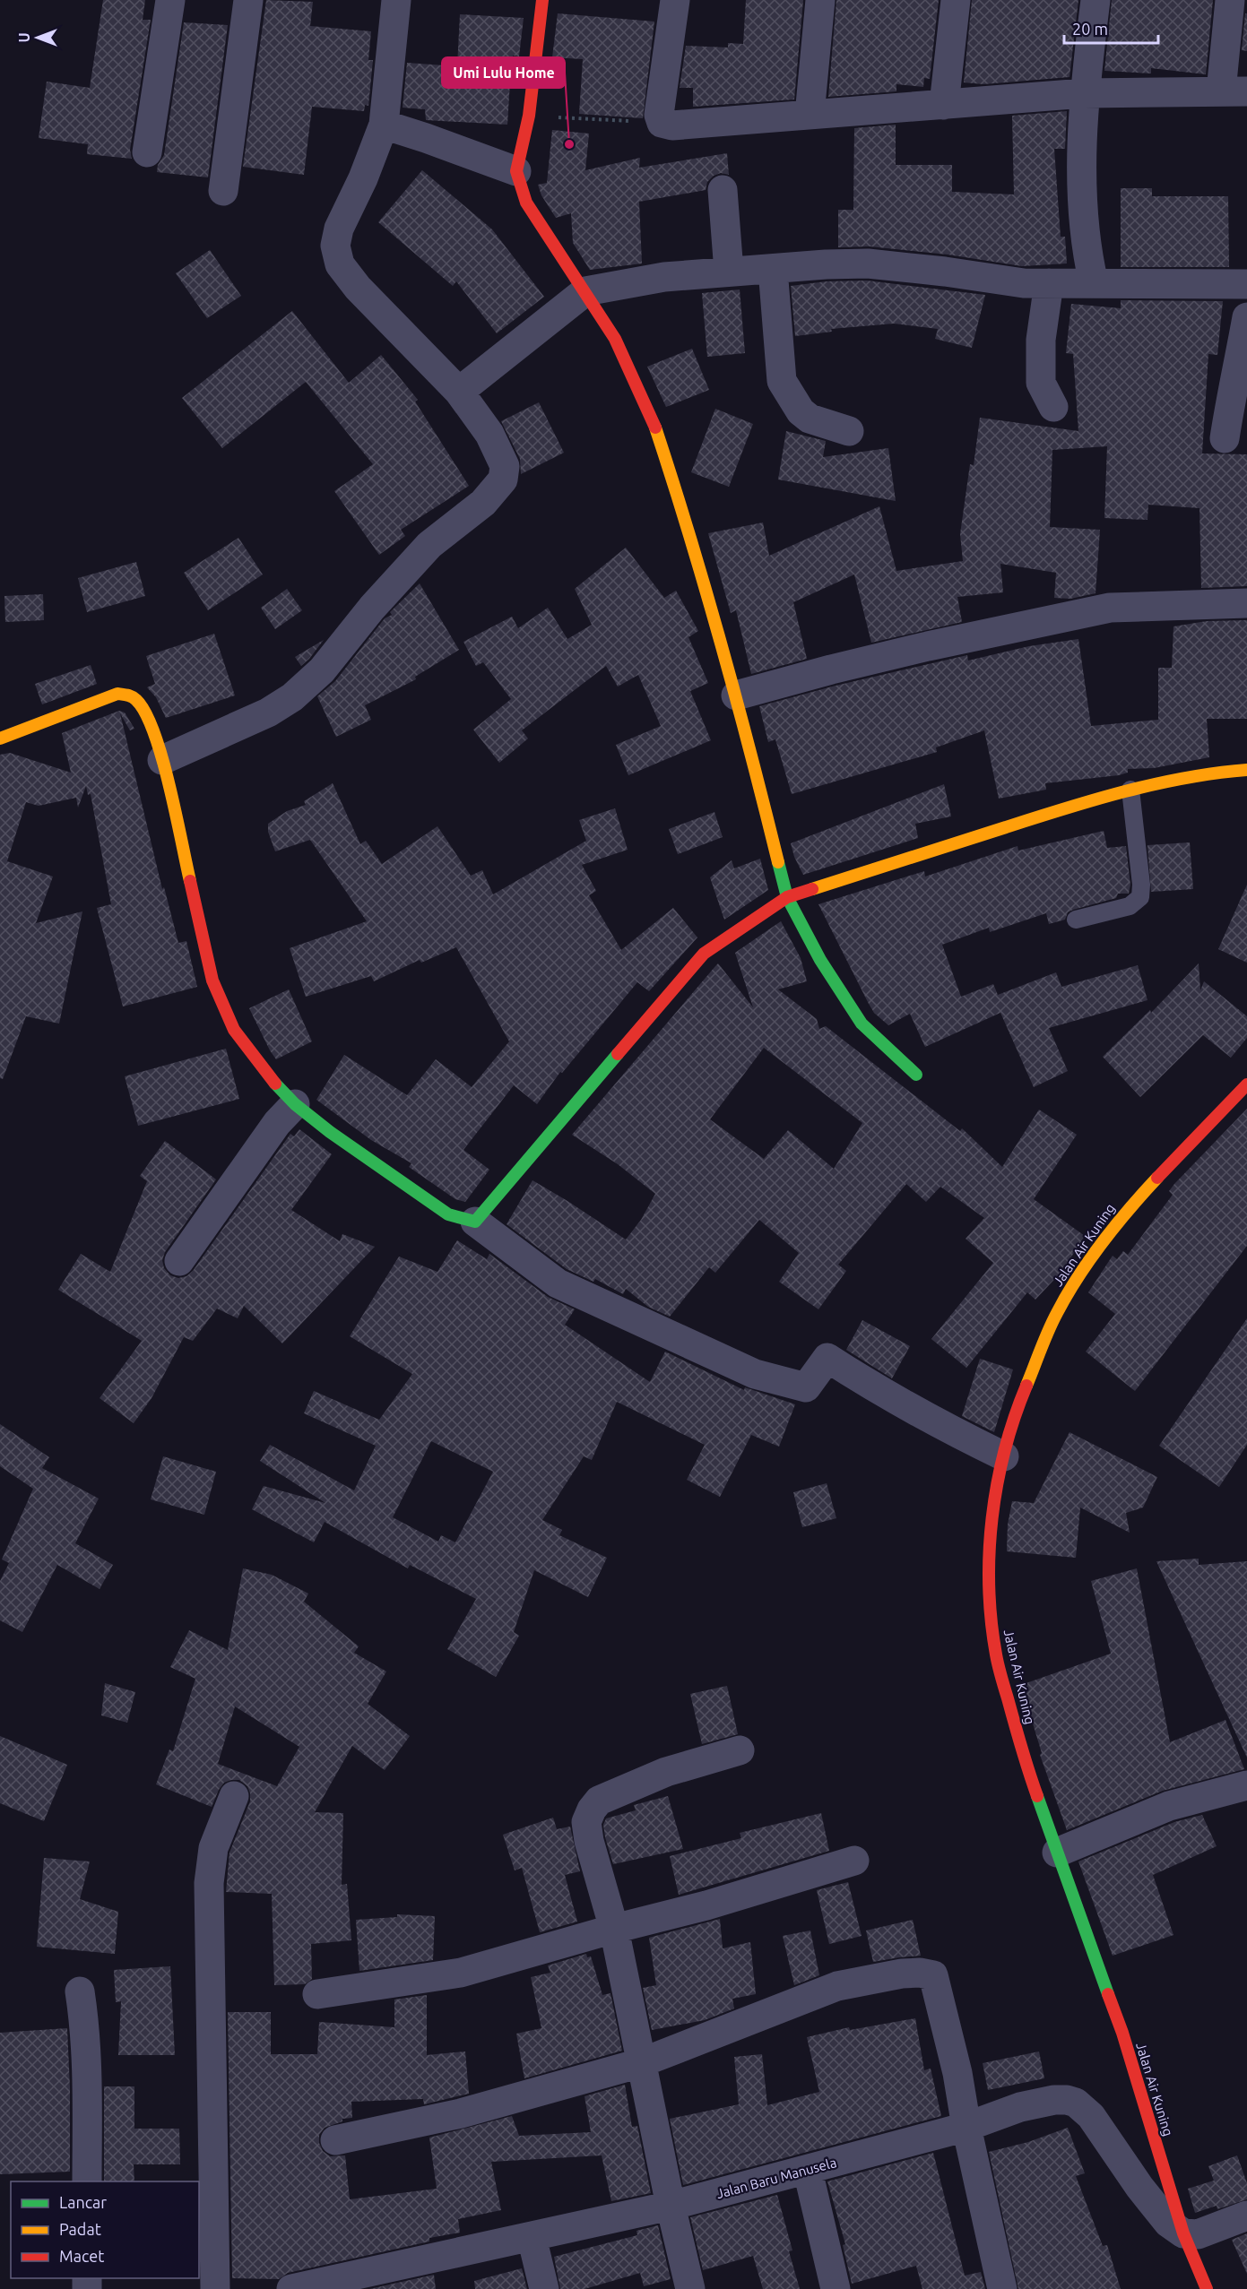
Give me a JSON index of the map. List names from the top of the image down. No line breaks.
{"streets":{"street":["Jalan Air Kuning","Jalan Baru Manusela"]},"crossings":[["Jalan Air Kuning","Jalan Baru Manusela"]],"places":["Umi Lulu Home"],"legend":["Lancar","Padat","Macet"],"scale_bar":"20 m","north":"left"}
